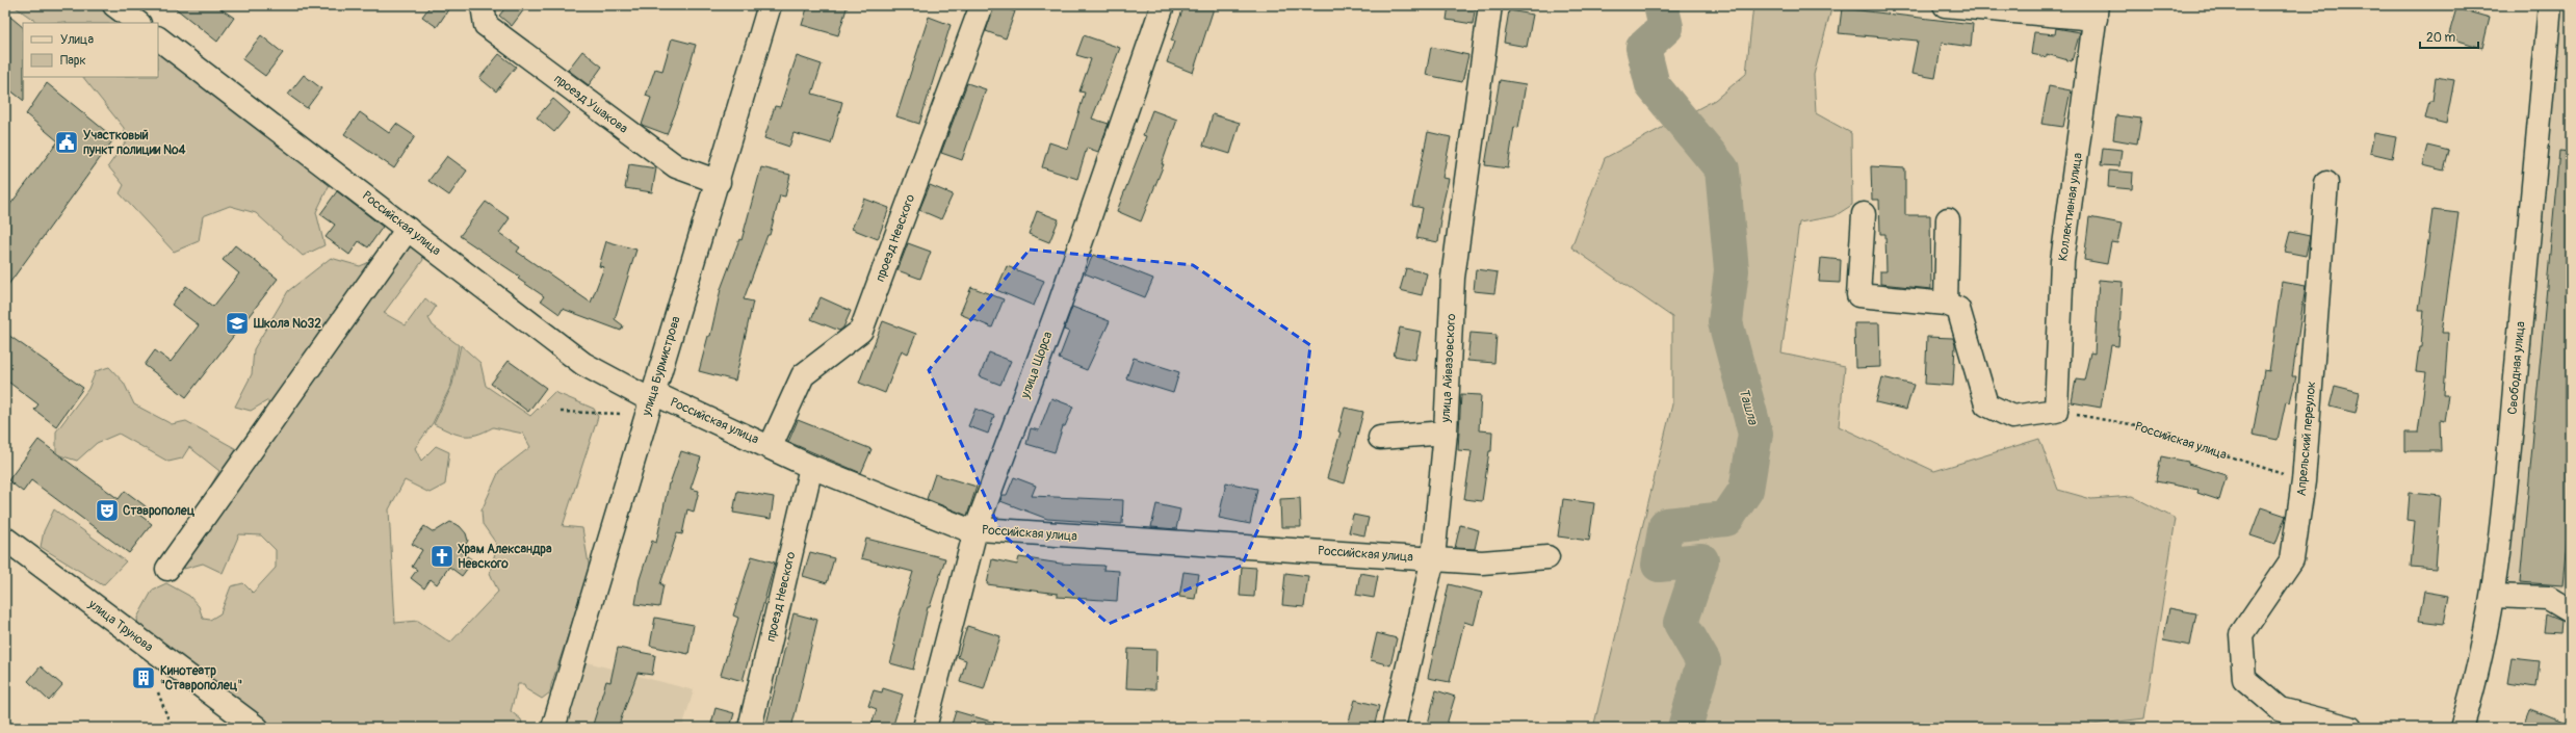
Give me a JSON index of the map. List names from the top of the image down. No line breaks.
{"streets":{"street":["проезд Ушакова","Коллективная улица","Российская улица","проезд Невского","улица Щорса","улица Бурмистрова","улица Айвазовского","Свободная улица","Апрельский переулок","улица Трунова"]},"crossings":[["проезд Ушакова","улица Бурмистрова"],["Коллективная улица","Российская улица"],["Российская улица","проезд Невского"],["Российская улица","улица Щорса"],["Российская улица","улица Бурмистрова"],["Российская улица","улица Айвазовского"],["Российская улица","Апрельский переулок"]],"water":["Ташла"],"places":{"public building":["Участковый пункт полиции №4"],"school or university":["Школа №32"],"theatre":["Ставрополец"],"church":["Храм Александра Невского"],"building":["Кинотеатр \"Ставрополец\""]},"legend":["Улица","Парк"],"scale_bar":"20 m"}
